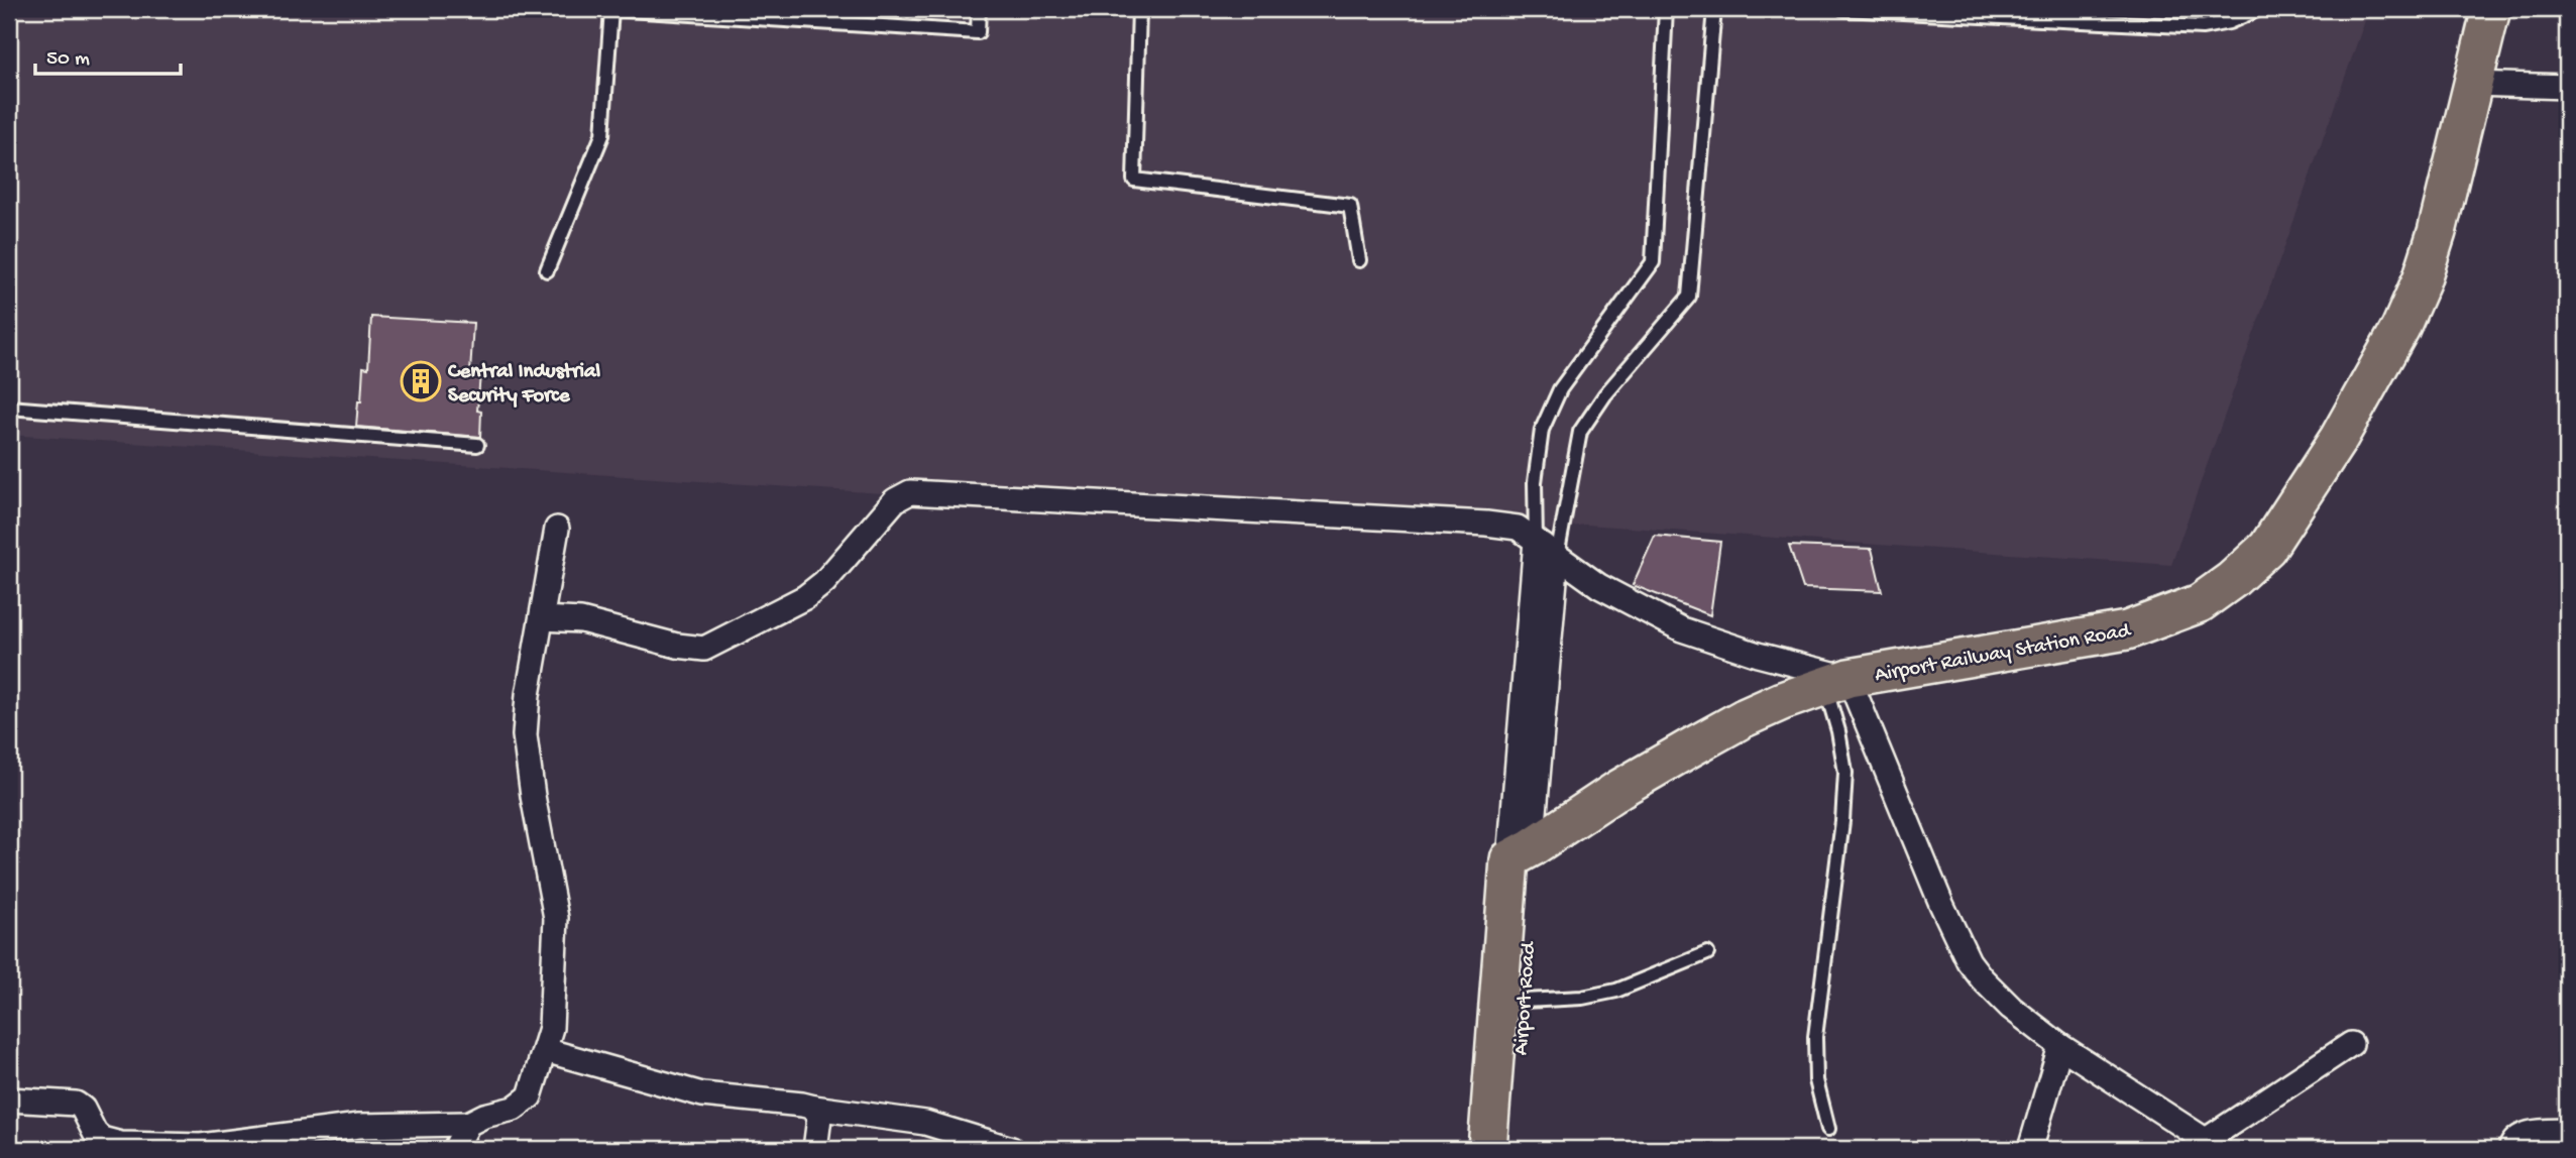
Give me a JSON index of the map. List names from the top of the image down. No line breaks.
{"streets":{"main road":["Airport Railway Station Road","Airport Road"]},"crossings":[["Airport Railway Station Road","Airport Road"]],"places":{"building":["Central Industrial Security Force"]},"scale_bar":"50 m"}
